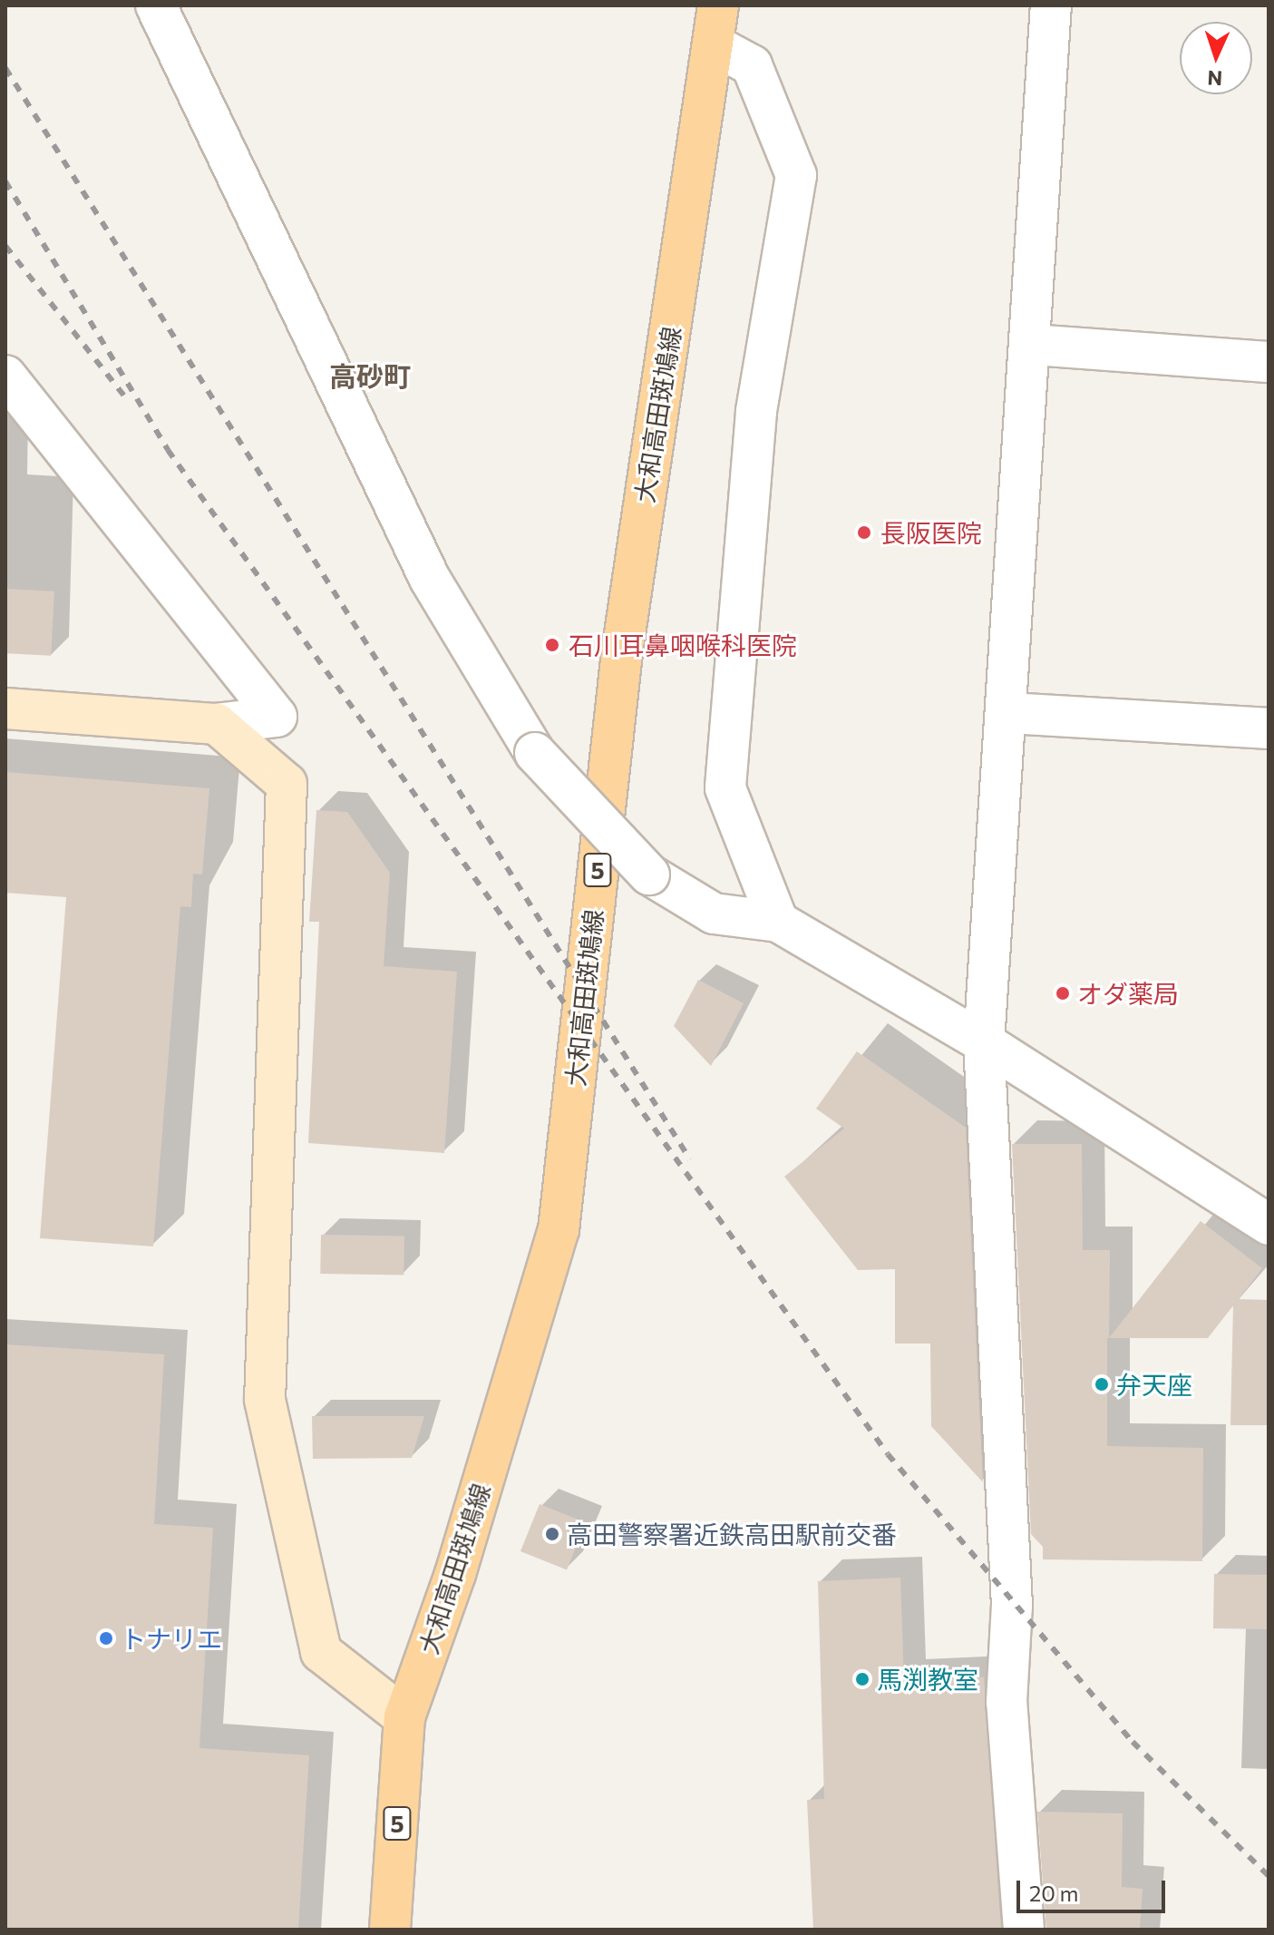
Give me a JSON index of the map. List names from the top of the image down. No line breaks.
{"streets":{"main road":["大和高田斑鳩線","5"]},"districts":["高砂町"],"places":["長阪医院","石川耳鼻咽喉科医院","オダ薬局","弁天座","高田警察署近鉄高田駅前交番","トナリエ","馬渕教室"],"scale_bar":"20 m","north":"bottom"}
